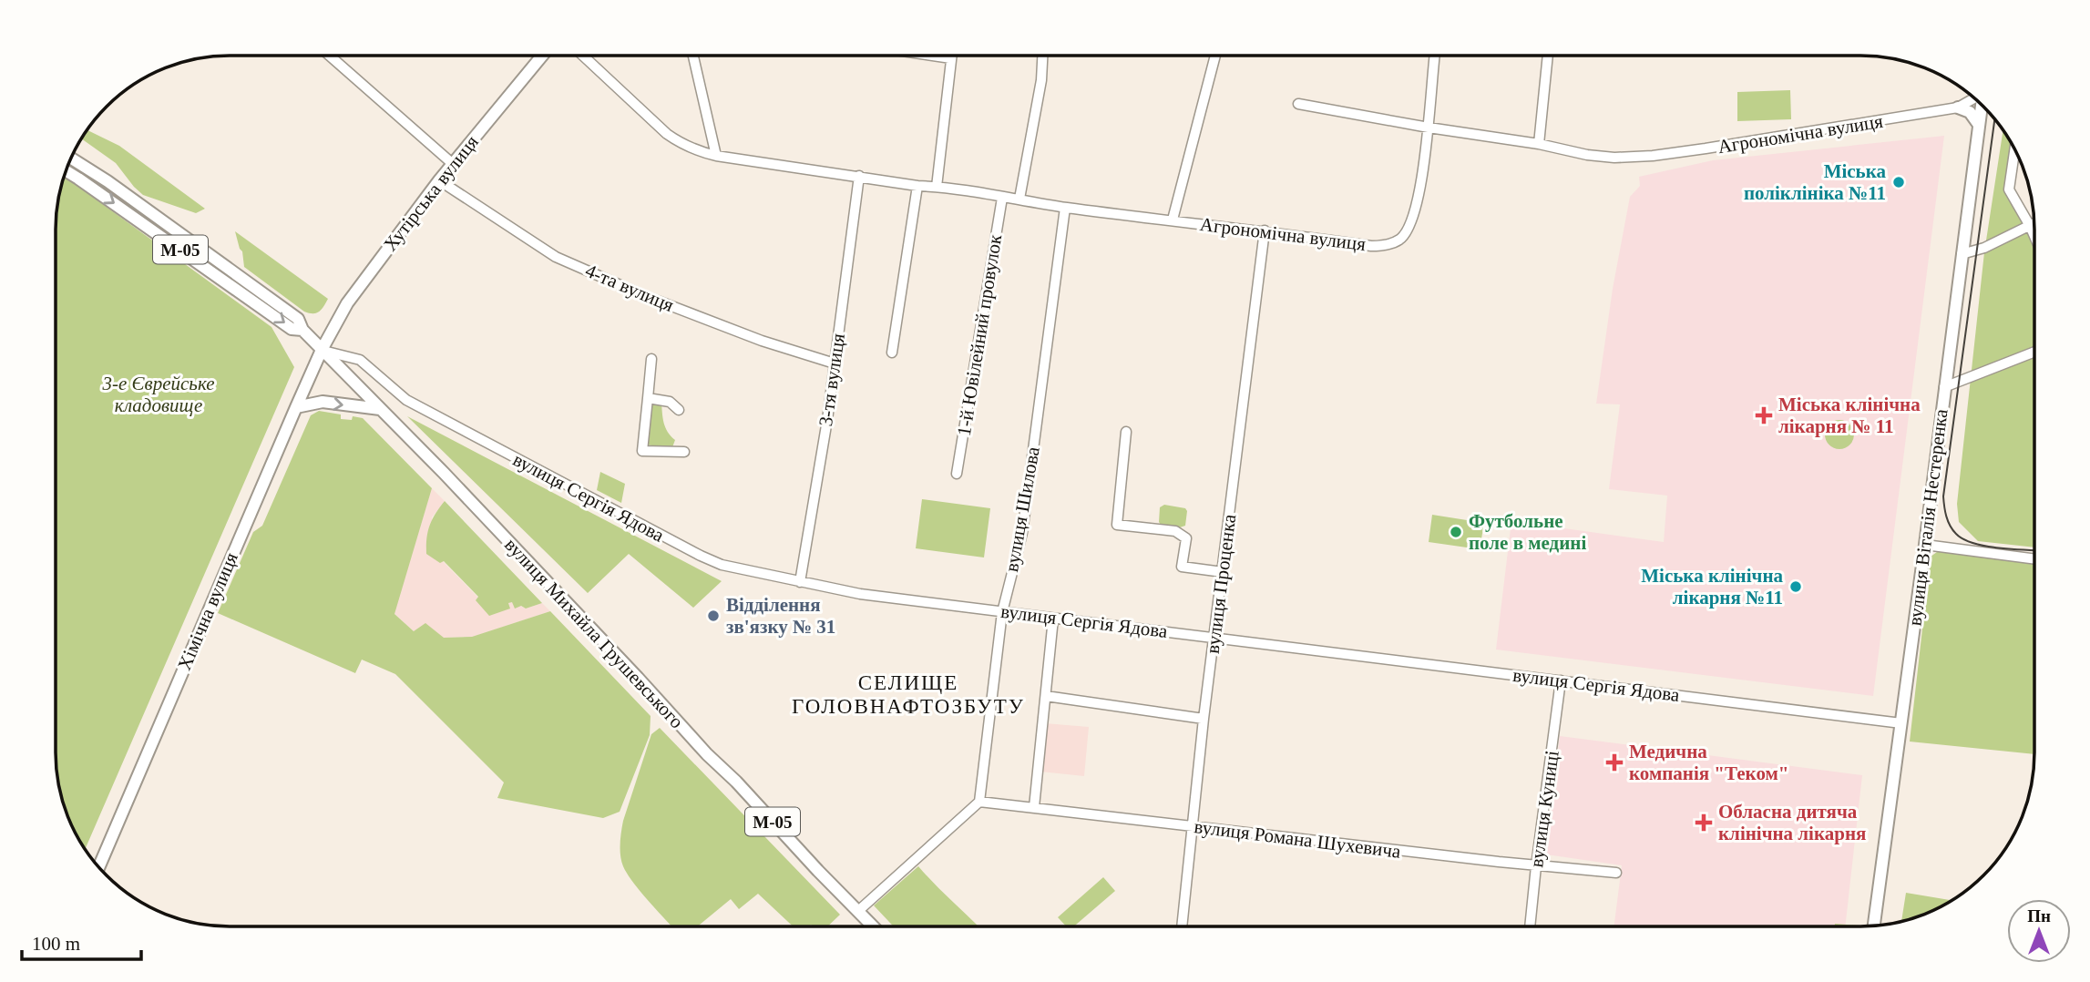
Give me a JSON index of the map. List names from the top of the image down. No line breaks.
{"streets":{"main road":["Хутірська вулиця","М-05","вулиця Віталія Нестеренка","Хімічна вулиця","вулиця Михайла Грушевського"],"street":["Агрономічна вулиця","4-та вулиця","1-й Ювілейний провулок","3-тя вулиця","вулиця Сергія Ядова","вулиця Шилова","вулиця Проценка","вулиця Куниці","вулиця Романа Шухевича"]},"crossings":[["Агрономічна вулиця","1-й Ювілейний провулок"],["Агрономічна вулиця","3-тя вулиця"],["Агрономічна вулиця","вулиця Шилова"],["Агрономічна вулиця","вулиця Проценка"],["Хутірська вулиця","4-та вулиця"],["Хутірська вулиця","вулиця Сергія Ядова"],["Хутірська вулиця","Хімічна вулиця"],["Хутірська вулиця","вулиця Михайла Грушевського"],["М-05","вулиця Михайла Грушевського"],["4-та вулиця","3-тя вулиця"],["3-тя вулиця","вулиця Сергія Ядова"],["вулиця Сергія Ядова","вулиця Шилова"],["вулиця Сергія Ядова","вулиця Віталія Нестеренка"],["вулиця Сергія Ядова","вулиця Проценка"],["вулиця Сергія Ядова","Хімічна вулиця"],["вулиця Сергія Ядова","вулиця Михайла Грушевського"],["вулиця Сергія Ядова","вулиця Куниці"],["вулиця Шилова","вулиця Романа Шухевича"],["вулиця Проценка","вулиця Романа Шухевича"],["Хімічна вулиця","вулиця Михайла Грушевського"],["вулиця Куниці","вулиця Романа Шухевича"]],"districts":["СЕЛИЩЕ ГОЛОВНАФТОЗБУТУ"],"parks":["3-е Єврейське кладовище"],"places":{"other":["Міська поліклініка №11","Футбольне поле в медині","Міська клінічна лікарня №11","Відділення зв'язку № 31"],"health":["Міська клінічна лікарня № 11","Медична компанія \"Теком\"","Обласна дитяча клінічна лікарня"]},"scale_bar":"100 m","north":"top"}
